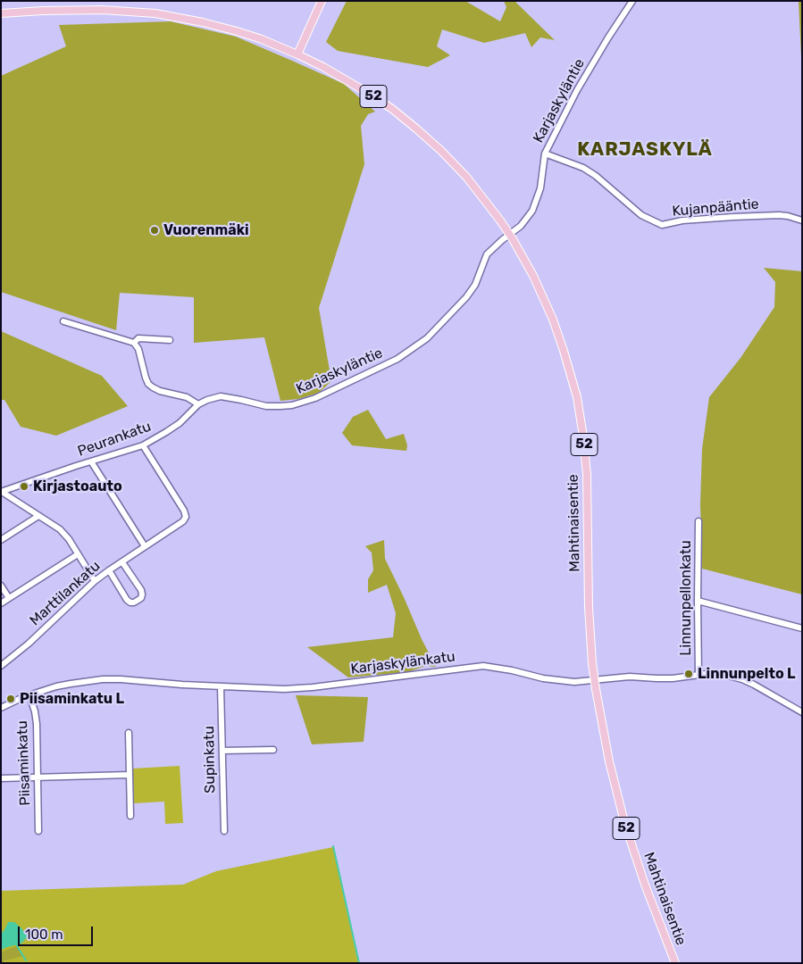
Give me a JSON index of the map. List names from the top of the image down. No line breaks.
{"streets":{"main road":["52","Mahtinaisentie"],"street":["Karjaskyläntie","Kujanpääntie","Peurankatu","Marttilankatu","Linnunpellonkatu","Karjaskylänkatu","Supinkatu","Piisaminkatu"]},"crossings":[["52","Mahtinaisentie"],["Karjaskyläntie","Kujanpääntie"],["Karjaskyläntie","Peurankatu"],["Peurankatu","Marttilankatu"],["Linnunpellonkatu","Karjaskylänkatu"],["Karjaskylänkatu","Supinkatu"],["Karjaskylänkatu","Piisaminkatu"]],"districts":["KARJASKYLÄ"],"places":["Vuorenmäki","Kirjastoauto","Linnunpelto L","Piisaminkatu L"],"scale_bar":"100 m"}
